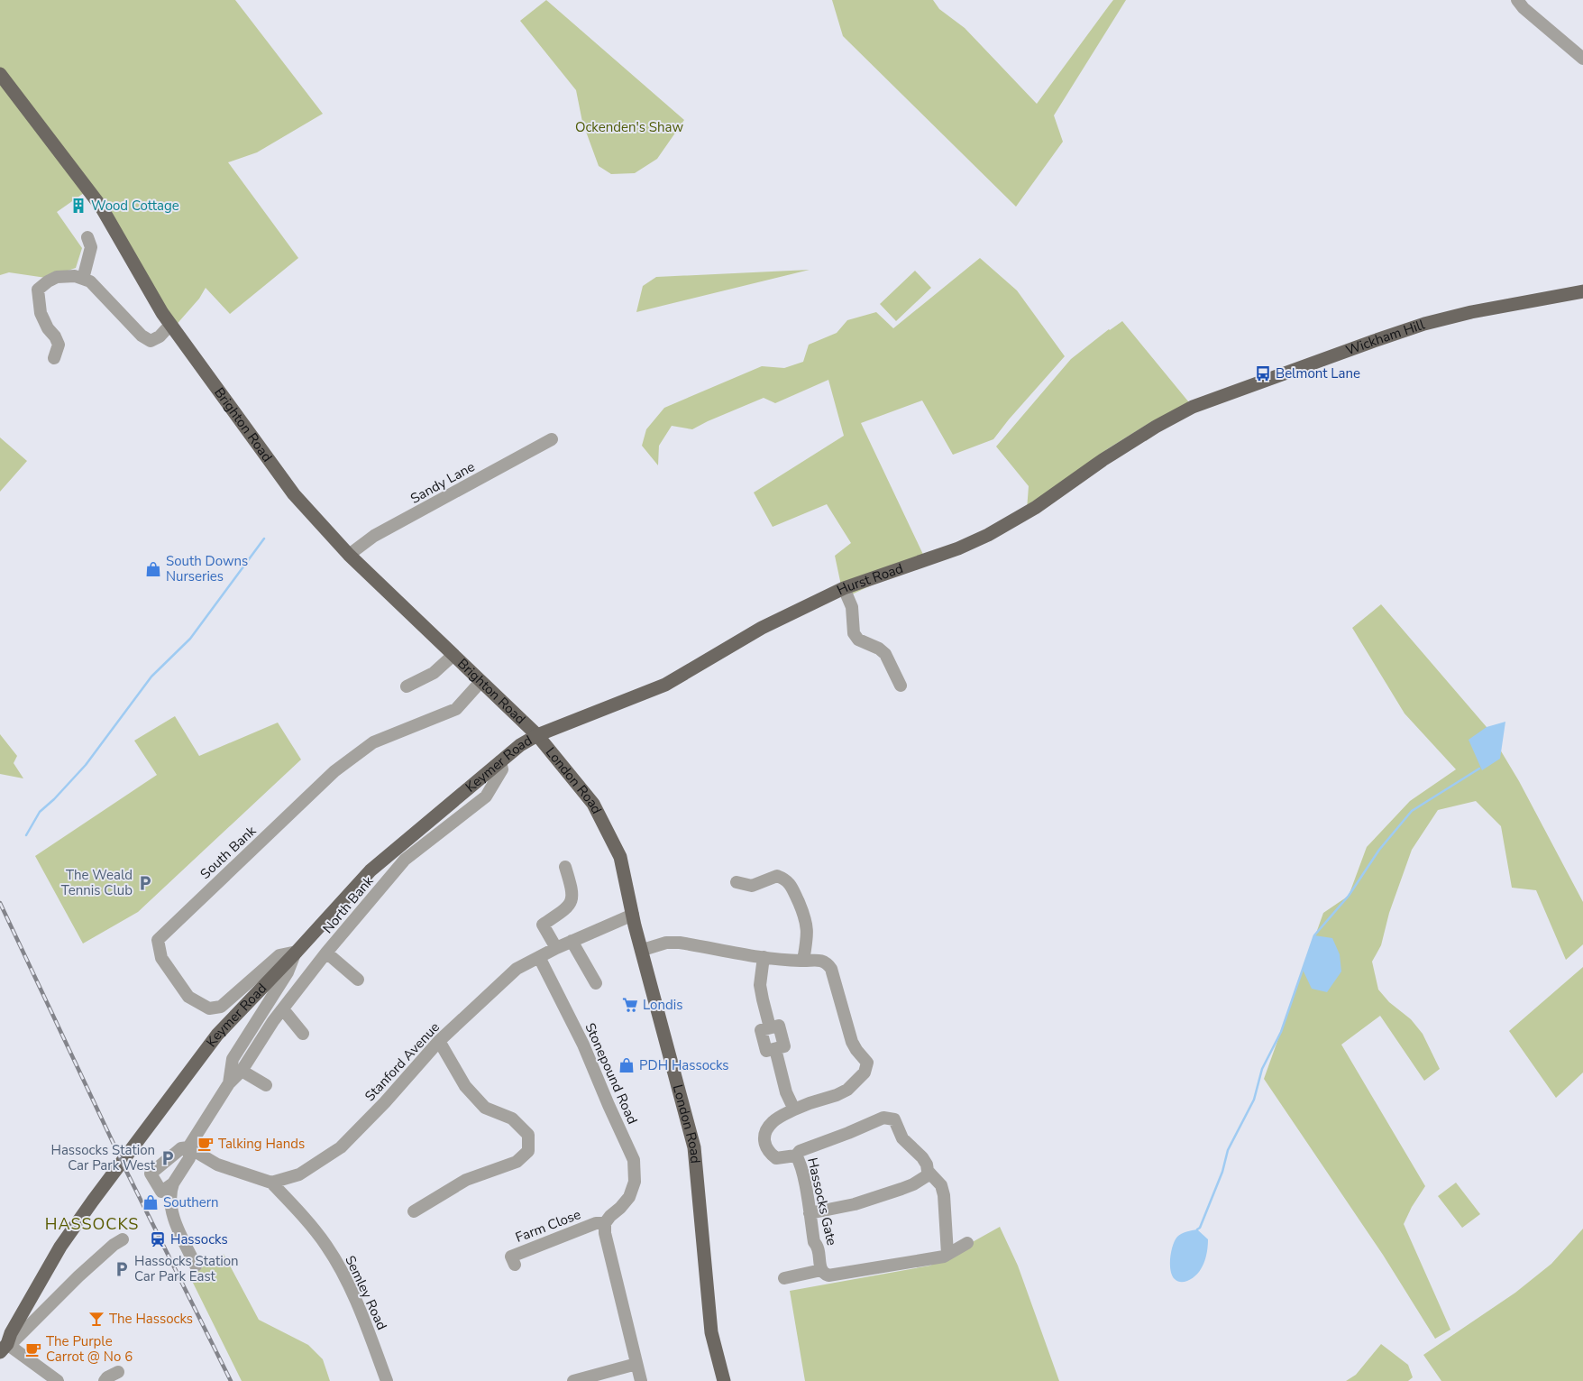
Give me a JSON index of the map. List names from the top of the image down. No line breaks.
{"streets":{"main road":["Wickham Hill","Brighton Road","Hurst Road","Keymer Road","London Road"],"street":["Sandy Lane","South Bank","North Bank","Stanford Avenue","Stonepound Road","Hassocks Gate","Farm Close","Semley Road"]},"crossings":[["Wickham Hill","Hurst Road"],["Brighton Road","Sandy Lane"],["Brighton Road","Hurst Road"],["Brighton Road","Keymer Road"],["Brighton Road","London Road"],["Brighton Road","South Bank"],["Hurst Road","Keymer Road"],["Hurst Road","London Road"],["Keymer Road","London Road"],["Keymer Road","South Bank"],["Keymer Road","North Bank"],["London Road","Stanford Avenue"],["Stanford Avenue","Stonepound Road"],["Stanford Avenue","Semley Road"],["Stonepound Road","Farm Close"]],"districts":["HASSOCKS"],"parks":["Ockenden's Shaw"],"places":{"building":["Wood Cottage"],"bus stop":["Belmont Lane"],"shop":["South Downs Nurseries","PDH Hassocks","Southern"],"parking":["The Weald Tennis Club","Hassocks Station Car Park West","Hassocks Station Car Park East"],"supermarket":["Londis"],"cafe":["Talking Hands","The Purple Carrot @ No 6"],"station":["Hassocks"],"bar":["The Hassocks"]}}
